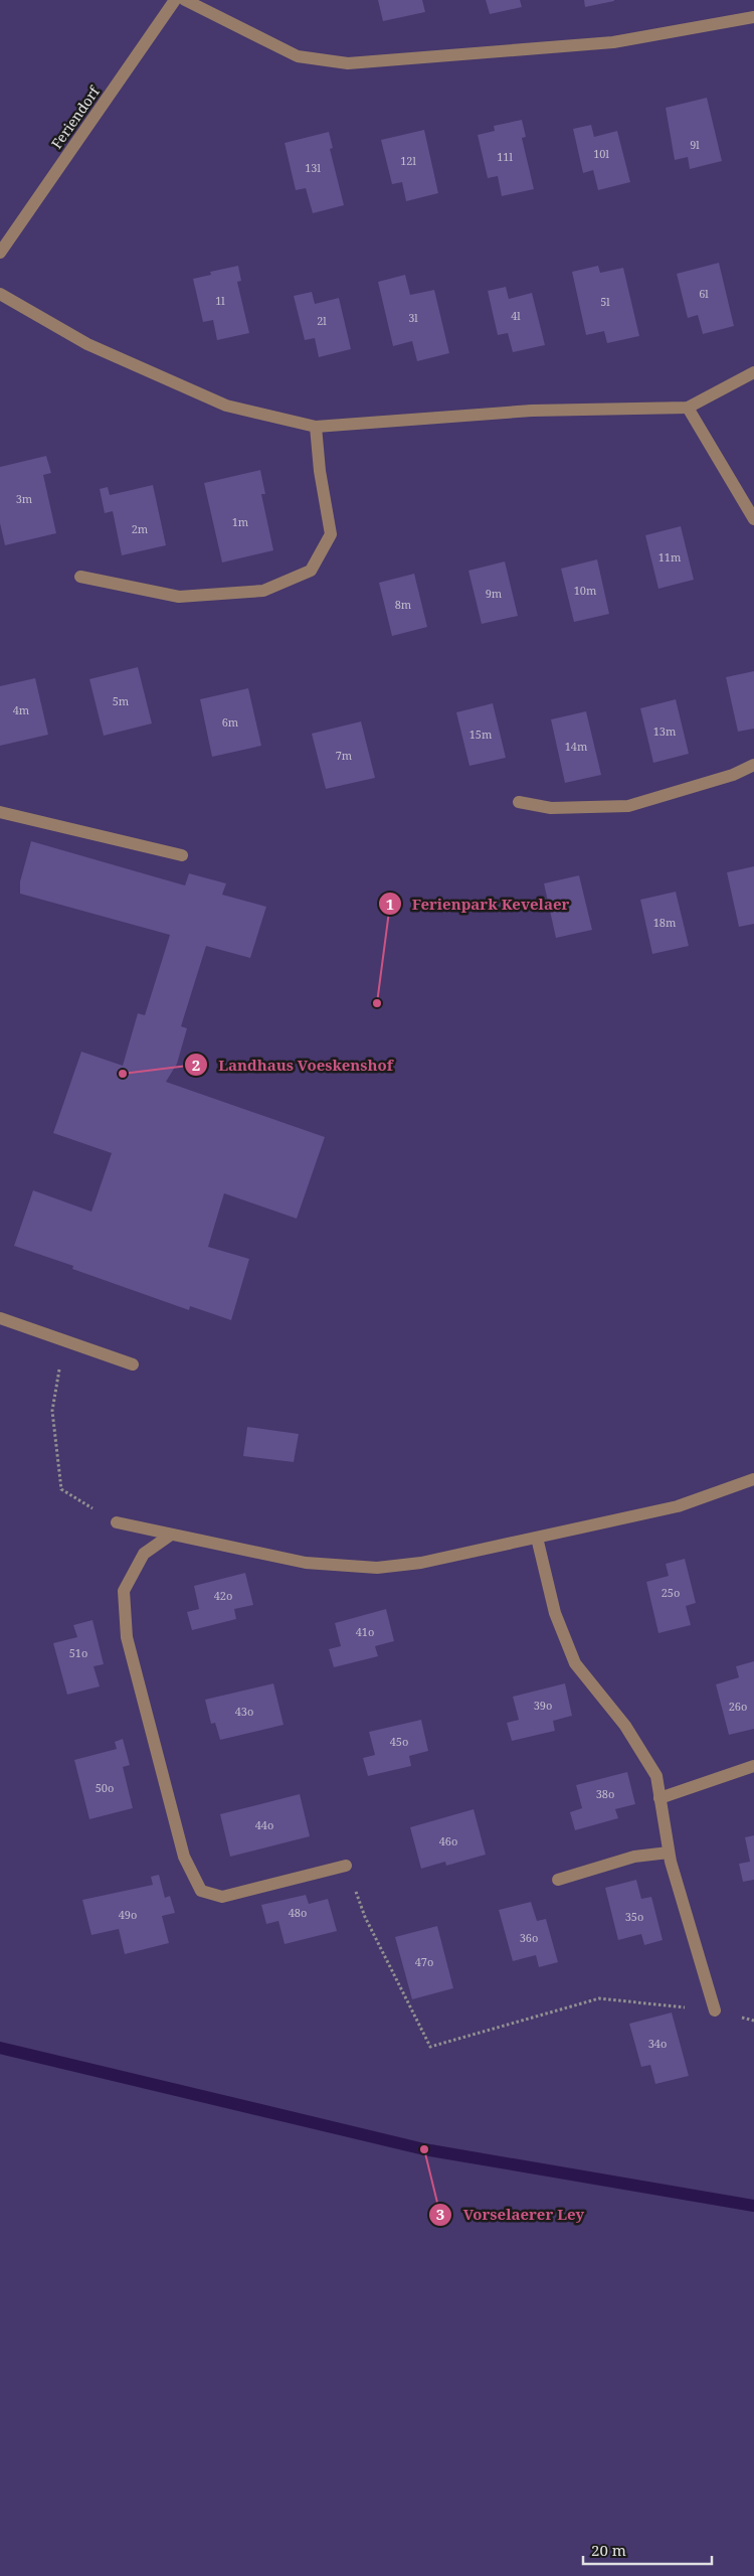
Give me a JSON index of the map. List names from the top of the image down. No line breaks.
{"streets":{"lane":["Feriendorf"]},"places":["Ferienpark Kevelaer","Landhaus Voeskenshof","Vorselaerer Ley"],"house_numbers":["9l","10l","11l","12l","13l","6l","1l","5l","4l","3l","2l","3m","1m","2m","11m","10m","9m","8m","5m","4m","6m","13m","15m","14m","7m","18m","25o","42o","41o","51o","39o","26o","43o","45o","50o","38o","44o","46o","48o","49o","35o","36o","47o","34o"],"scale_bar":"20 m"}
